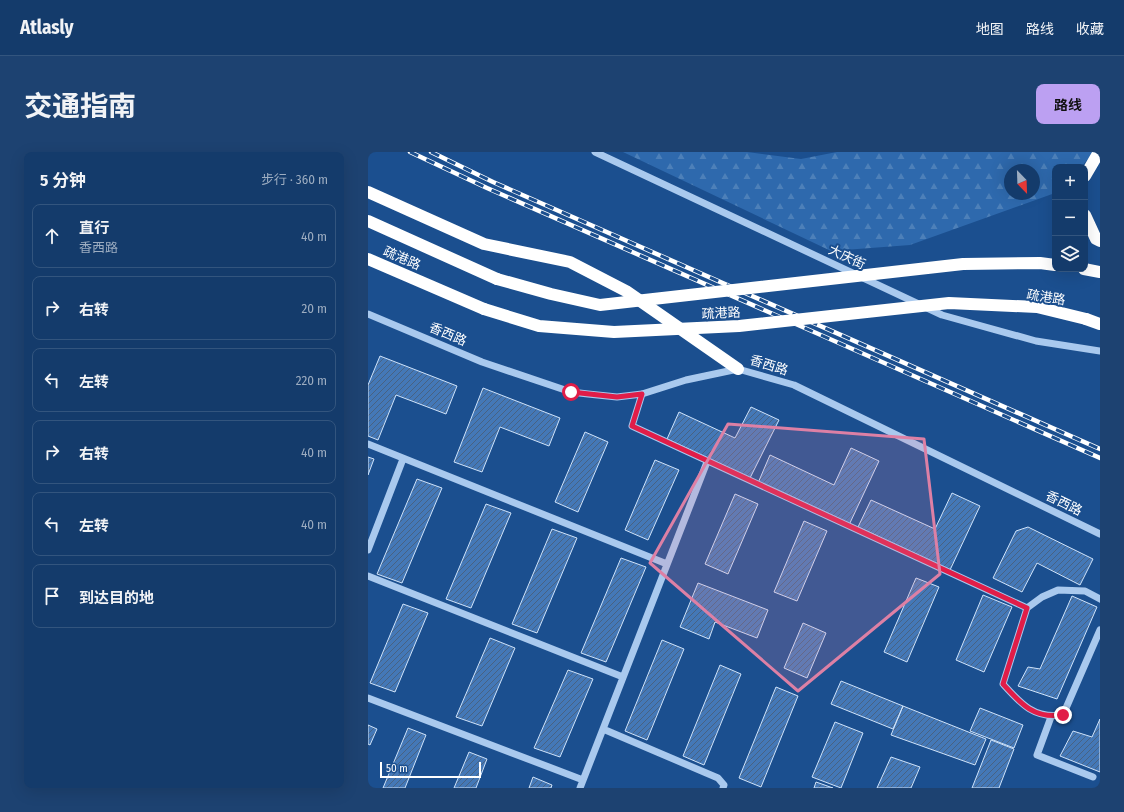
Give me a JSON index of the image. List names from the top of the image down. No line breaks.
{"streets":{"highway":["疏港路"],"street":["大庆街","香西路"]},"scale_bar":"50 m","north":"bottom right","page":{"header":"Atlasly","nav":["地图","路线","收藏"],"title":"交通指南","buttons":"路线","heading":["5 分钟","步行 · 360 m"],"map_buttons":["+","−"],"list":[["直行","香西路","40 m"],["右转","20 m"],["左转","220 m"],["右转","40 m"],["左转","40 m"],"到达目的地"],"scale":"50 m"}}
